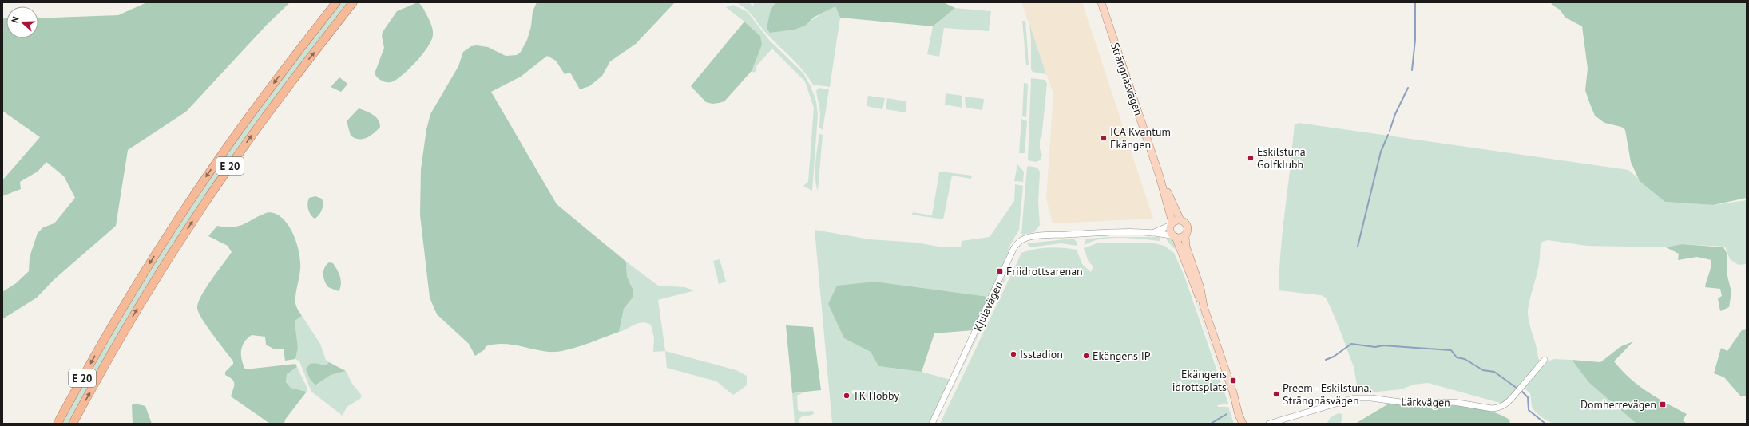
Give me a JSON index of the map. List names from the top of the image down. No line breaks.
{"streets":{"highway":["E 20"],"main road":["Strängnäsvägen"],"street":["Kjulavägen","Lärkvägen"]},"crossings":[["Strängnäsvägen","Kjulavägen"]],"places":{"other":["ICA Kvantum Ekängen","Eskilstuna Golfklubb","Isstadion","Ekängens IP","Preem - Eskilstuna, Strängnäsvägen","TK Hobby"],"transit":["Friidrottsarenan","Ekängens idrottsplats","Domherrevägen"]},"north":"left"}
